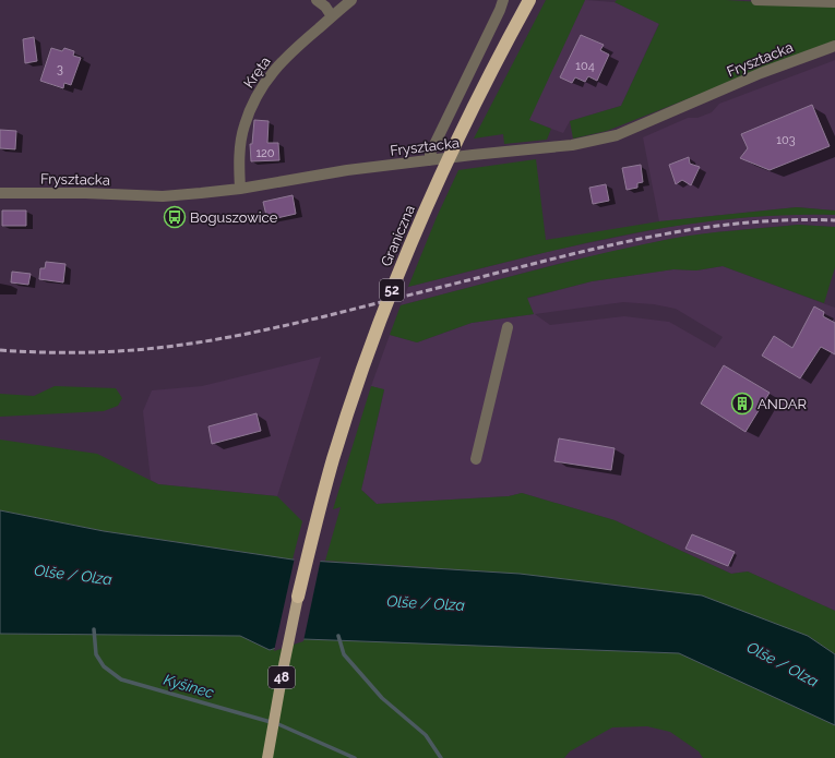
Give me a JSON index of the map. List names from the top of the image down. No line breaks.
{"streets":{"highway":["Graniczna","52"],"main road":["48"],"street":["Frysztacka","Kręta"]},"crossings":[["Frysztacka","Kręta"],["Graniczna","48"]],"water":["Olše / Olza","Kyšinec"],"places":{"bus stop":["Boguszowice"],"building":["ANDAR"]},"house_numbers":["104","3","103","120"]}
